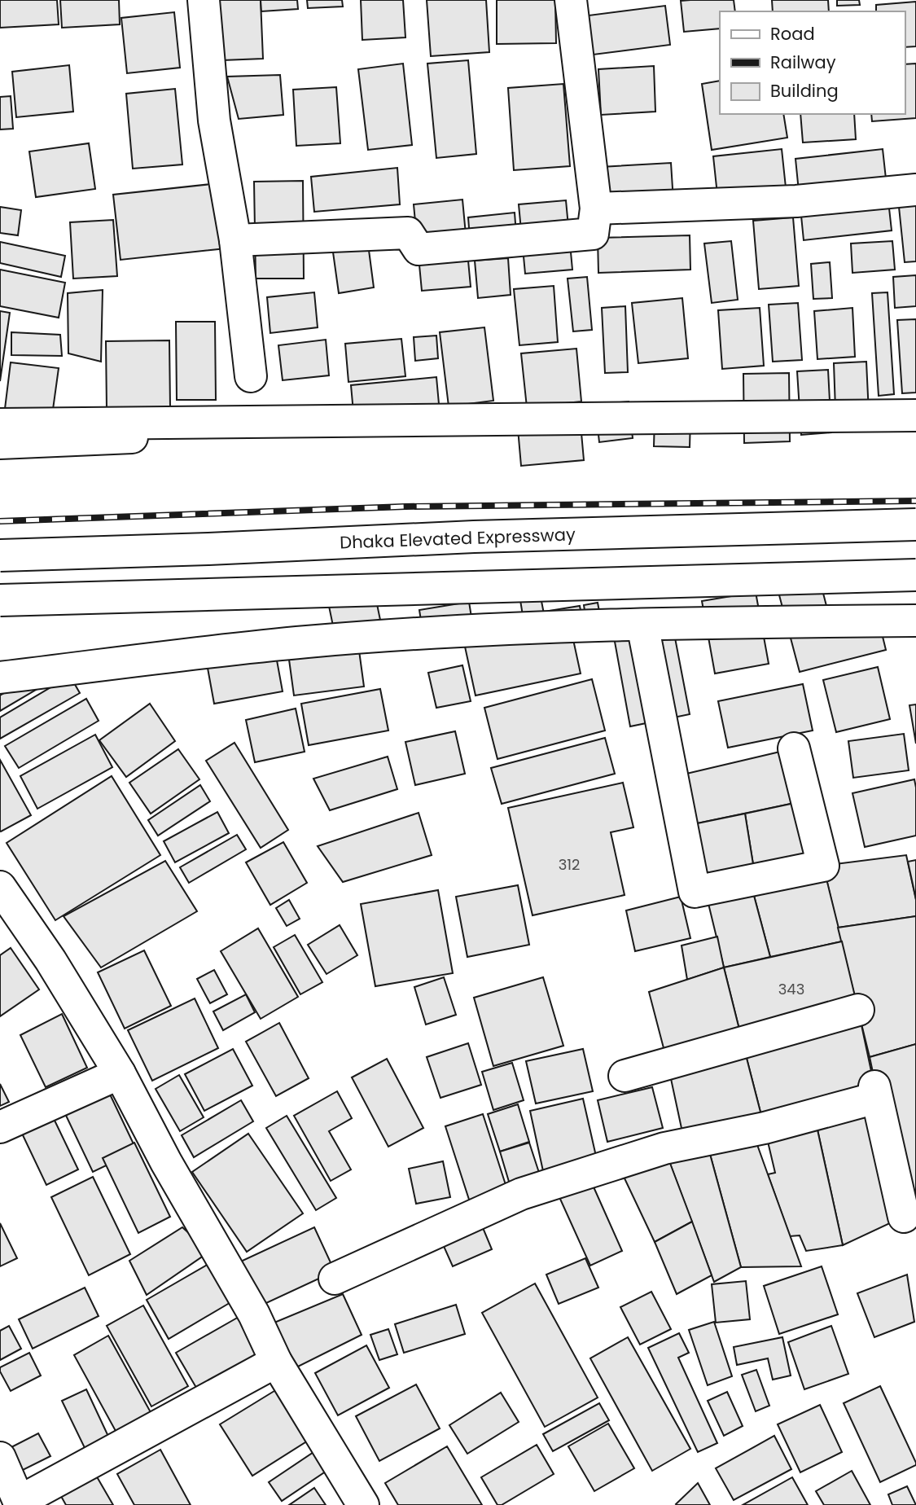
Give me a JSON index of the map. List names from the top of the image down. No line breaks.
{"streets":{"main road":["Dhaka Elevated Expressway"]},"house_numbers":["312","343"],"legend":["Road","Railway","Building"]}
